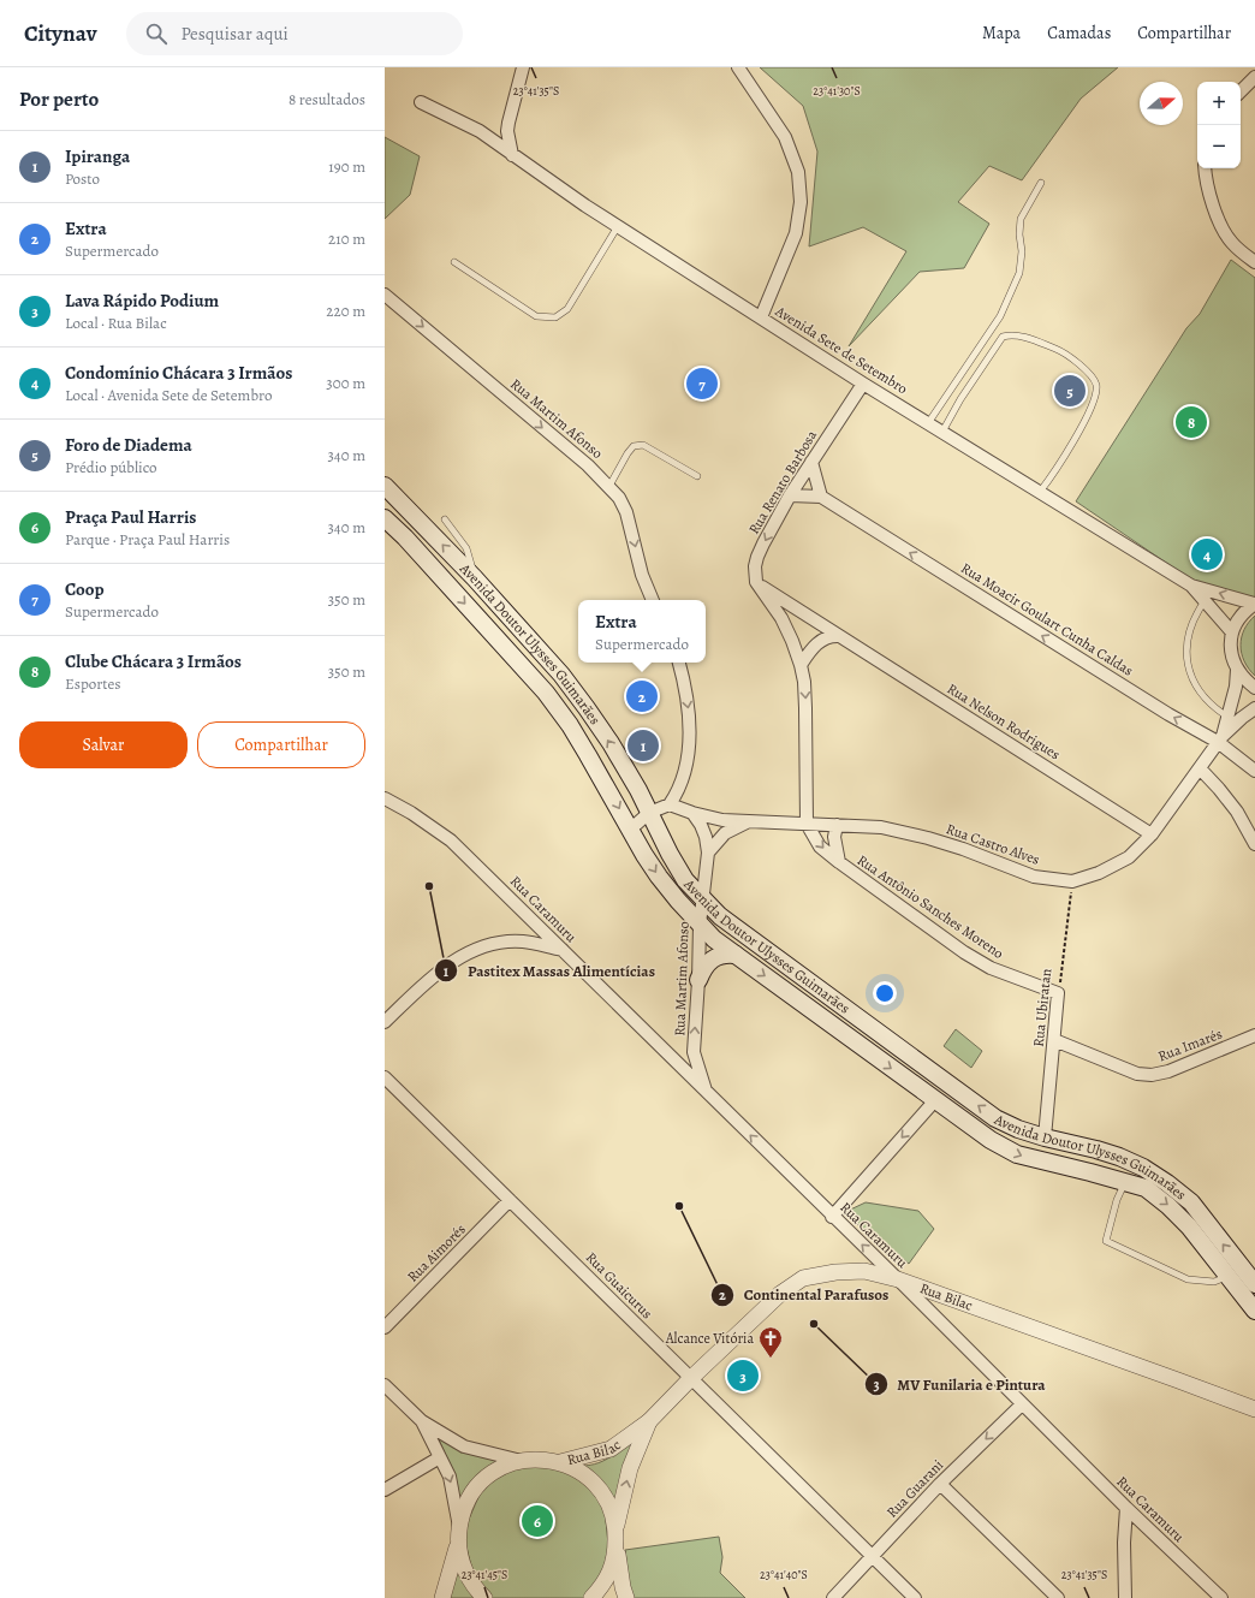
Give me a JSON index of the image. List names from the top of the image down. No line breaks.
{"streets":{"main road":["Avenida Doutor Ulysses Guimarães"],"street":["Avenida Sete de Setembro","Rua Martim Afonso","Rua Renato Barbosa","Rua Moacir Goulart Cunha Caldas","Rua Nelson Rodrigues","Rua Castro Alves","Rua Antônio Sanches Moreno","Rua Caramuru","Rua Ubiratan","Rua Imarés","Rua Aimorés","Rua Guaicurus","Rua Bilac","Rua Guarani"]},"crossings":[["Avenida Sete de Setembro","Rua Renato Barbosa"],["Rua Martim Afonso","Avenida Doutor Ulysses Guimarães"],["Rua Martim Afonso","Rua Castro Alves"],["Rua Martim Afonso","Rua Caramuru"],["Rua Renato Barbosa","Rua Moacir Goulart Cunha Caldas"],["Rua Renato Barbosa","Rua Nelson Rodrigues"],["Rua Moacir Goulart Cunha Caldas","Rua Castro Alves"],["Avenida Doutor Ulysses Guimarães","Rua Ubiratan"],["Rua Nelson Rodrigues","Rua Castro Alves"],["Rua Castro Alves","Rua Antônio Sanches Moreno"],["Rua Castro Alves","Rua Ubiratan"],["Rua Antônio Sanches Moreno","Rua Ubiratan"],["Rua Caramuru","Rua Bilac"],["Rua Caramuru","Rua Guarani"],["Rua Ubiratan","Rua Imarés"],["Rua Aimorés","Rua Guaicurus"],["Rua Guaicurus","Rua Bilac"],["Rua Guaicurus","Rua Guarani"]],"one_way":["Rua Renato Barbosa","Rua Moacir Goulart Cunha Caldas","Rua Guarani"],"places":{"other":["Pastitex Massas Alimentícias","Continental Parafusos","MV Funilaria e Pintura"],"church":["Alcance Vitória"]},"north":"right","page":{"header":"Citynav","search":"Pesquisar aqui","nav":["Mapa","Camadas","Compartilhar"],"heading":["Por perto","8 resultados"],"map_buttons":["+","−"],"list":[{"mark":"1","name":"Ipiranga","note":"Posto","value":"190 m"},{"mark":"2","name":"Extra","note":"Supermercado","value":"210 m"},{"mark":"3","name":"Lava Rápido Podium","note":"Local · Rua Bilac","value":"220 m"},{"mark":"4","name":"Condomínio Chácara 3 Irmãos","note":"Local · Avenida Sete de Setembro","value":"300 m"},{"mark":"5","name":"Foro de Diadema","note":"Prédio público","value":"340 m"},{"mark":"6","name":"Praça Paul Harris","note":"Parque · Praça Paul Harris","value":"340 m"},{"mark":"7","name":"Coop","note":"Supermercado","value":"350 m"},{"mark":"8","name":"Clube Chácara 3 Irmãos","note":"Esportes","value":"350 m"}],"pins":["7","5","8","4","2","1","3","6"],"popup":["Extra","Supermercado"],"buttons":["Salvar","Compartilhar"]},"coordinates":["23°41'30\"S","23°41'35\"S","23°41'45\"S","23°41'40\"S"]}
